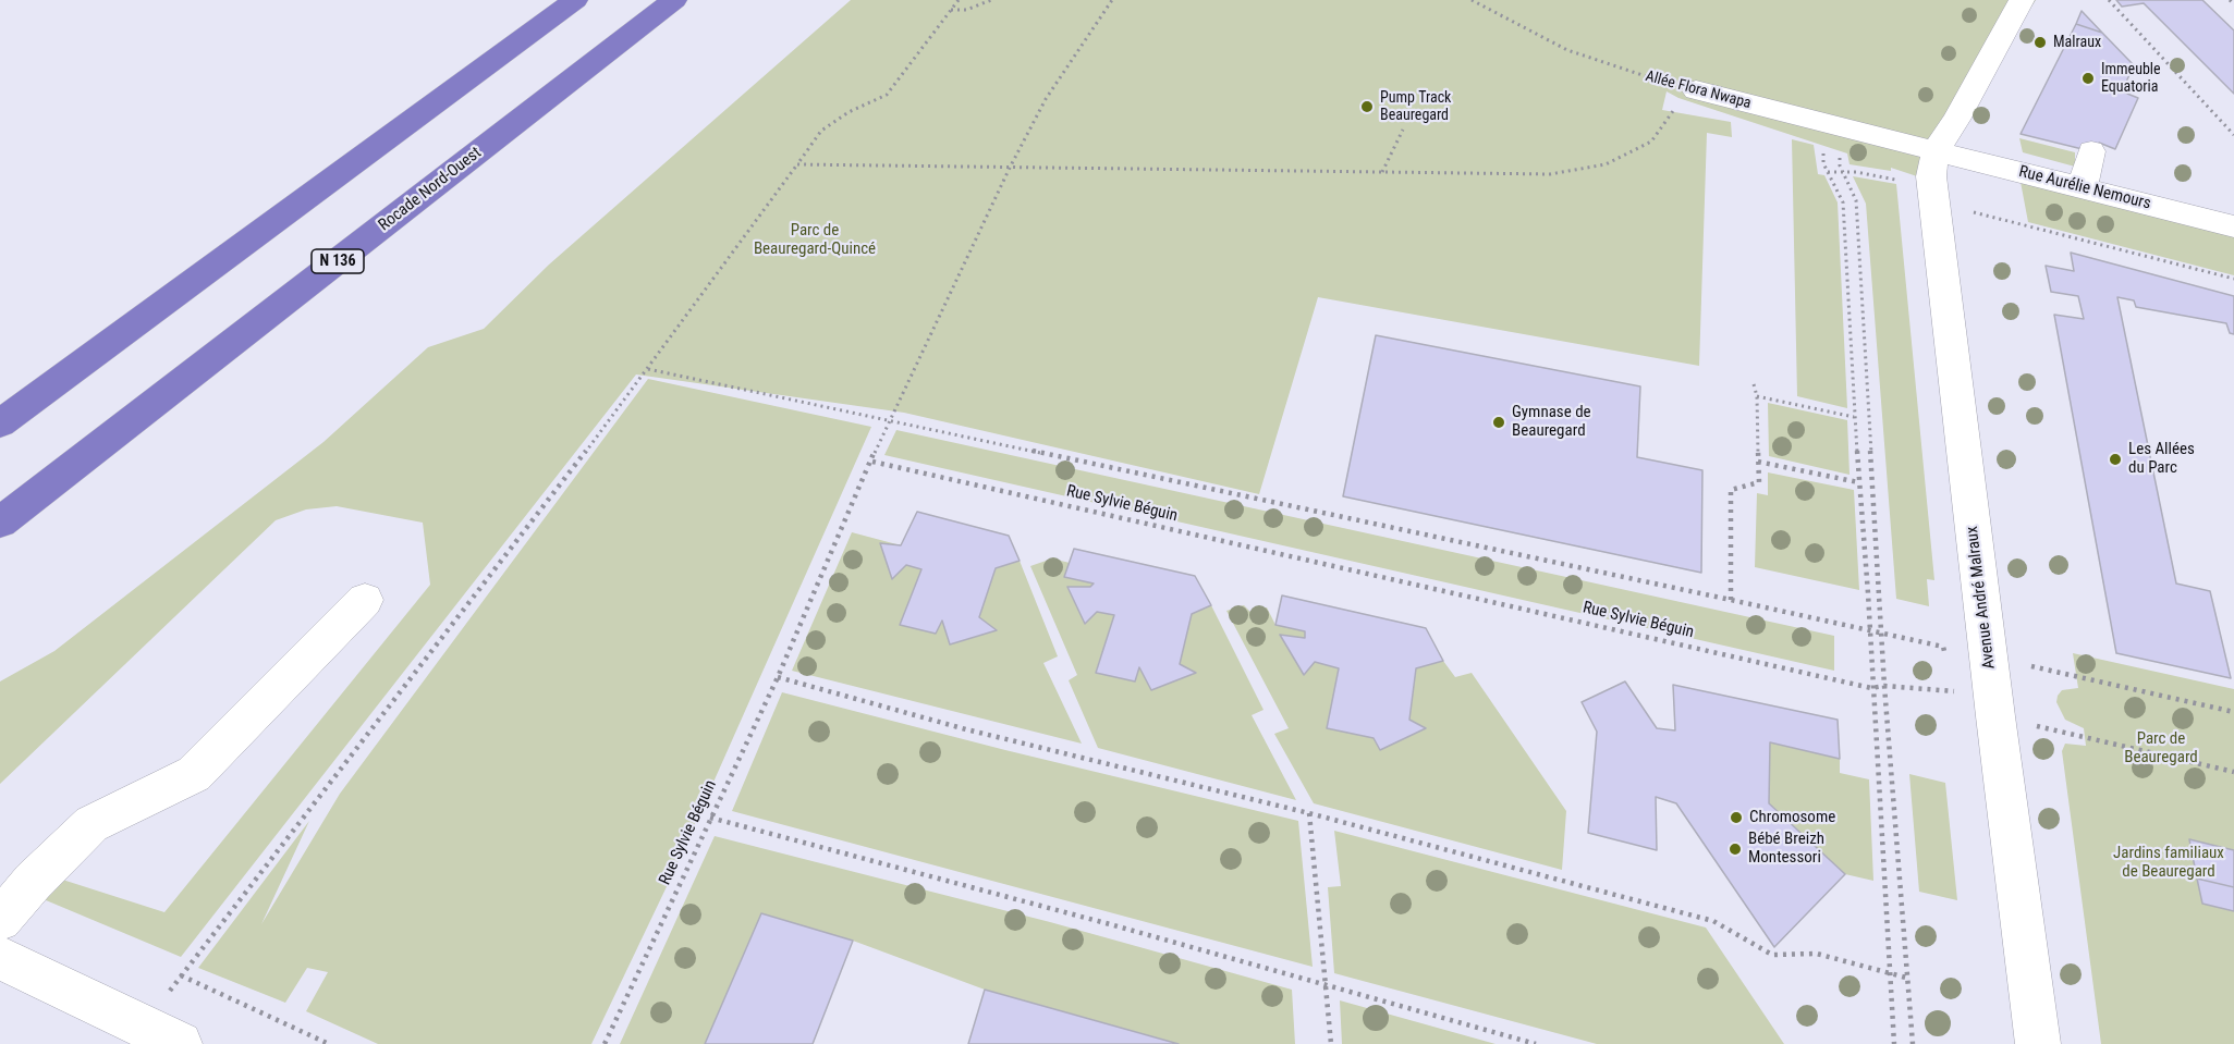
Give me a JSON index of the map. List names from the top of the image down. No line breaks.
{"streets":{"highway":["Rocade Nord-Ouest","N 136"],"street":["Allée Flora Nwapa","Rue Aurélie Nemours","Avenue André Malraux"],"path":["Rue Sylvie Béguin"]},"crossings":[["Allée Flora Nwapa","Rue Aurélie Nemours"],["Allée Flora Nwapa","Avenue André Malraux"],["Rue Aurélie Nemours","Avenue André Malraux"],["Rue Sylvie Béguin","Avenue André Malraux"]],"parks":["Parc de Beauregard-Quincé","Parc de Beauregard","Jardins familiaux de Beauregard"],"places":["Malraux","Immeuble Equatoria","Pump Track Beauregard","Gymnase de Beauregard","Les Allées du Parc","Chromosome","Bébé Breizh Montessori"]}
